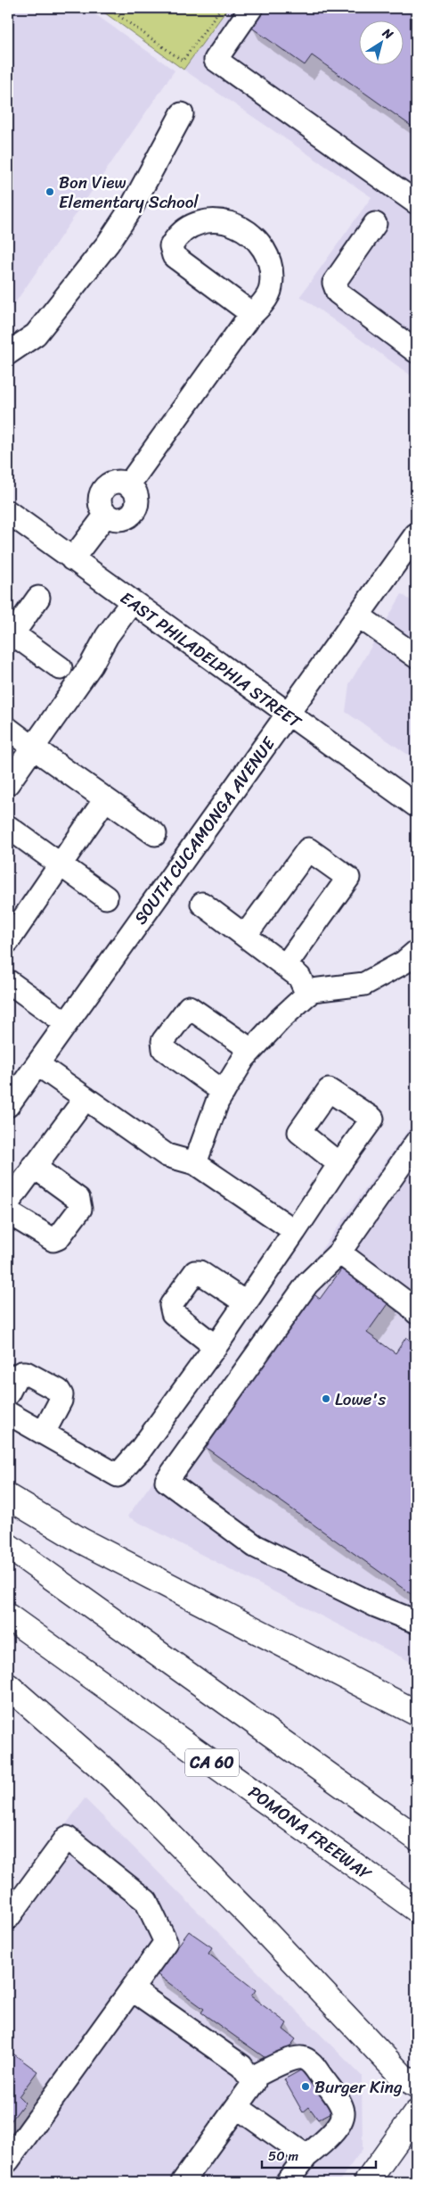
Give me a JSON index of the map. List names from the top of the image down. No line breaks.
{"streets":{"main road":["CA 60","POMONA FREEWAY"],"street":["EAST PHILADELPHIA STREET","SOUTH CUCAMONGA AVENUE"]},"crossings":[["EAST PHILADELPHIA STREET","SOUTH CUCAMONGA AVENUE"]],"places":["Bon View Elementary School","Lowe's","Burger King"],"scale_bar":"50 m","north":"top right"}
